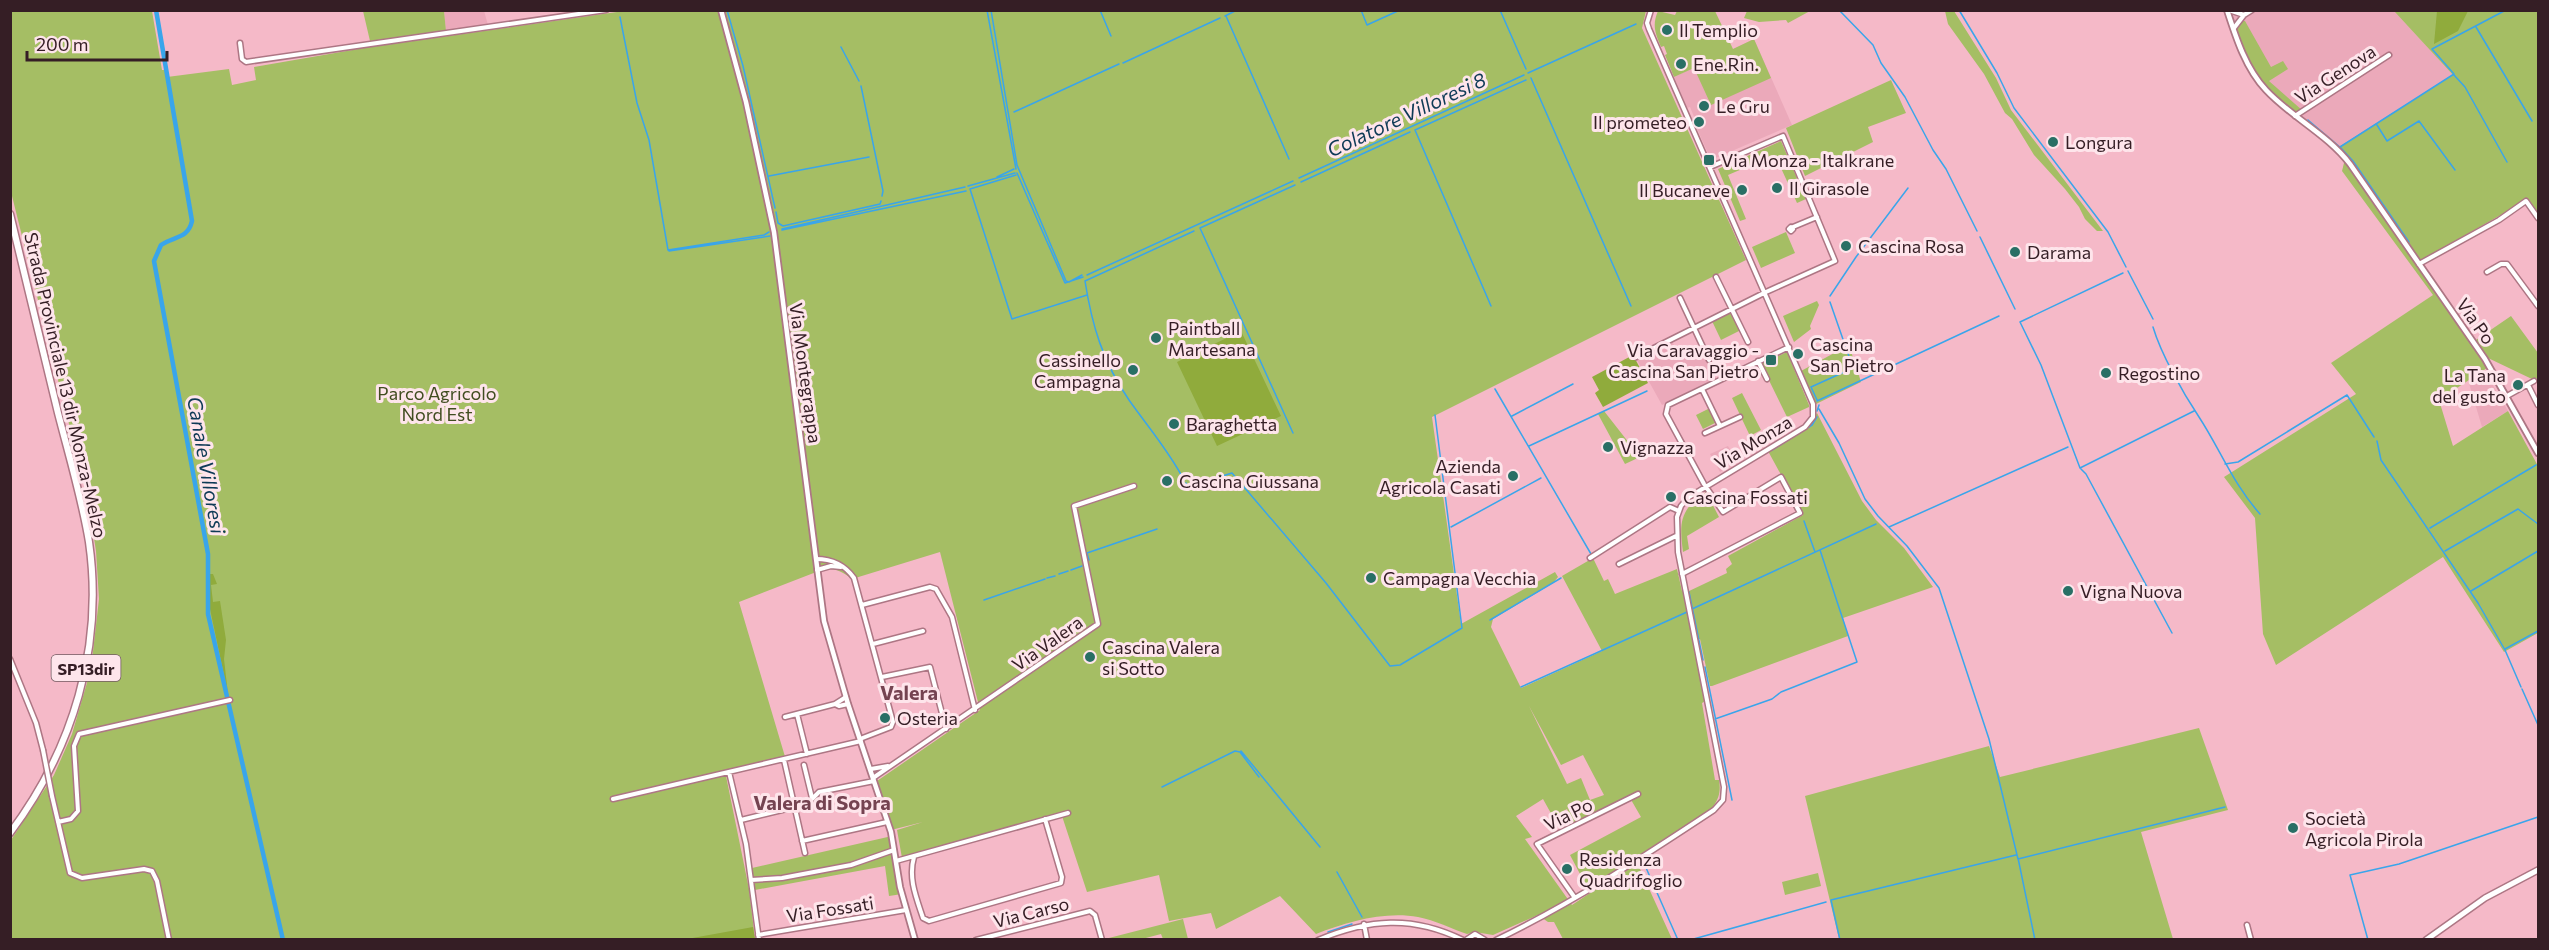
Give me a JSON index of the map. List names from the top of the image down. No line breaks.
{"streets":{"main road":["Strada Provinciale 13 dir Monza-Melzo","SP13dir"],"street":["Via Genova","Via Po","Via Montegrappa","Via Monza","Via Valera","Via Fossati","Via Carso"]},"crossings":[["Via Genova","Via Po"],["Via Montegrappa","Via Valera"],["Via Montegrappa","Via Fossati"]],"districts":["Valera","Valera di Sopra"],"water":["Colatore Villoresi 8","Canale Villoresi"],"parks":["Parco Agricolo Nord Est"],"places":{"other":["Il Templio","Ene.Rin.","Le Gru","Il prometeo","Longura","Il Girasole","Il Bucaneve","Cascina Rosa","Darama","Paintball Martesana","Cascina San Pietro","Cassinello Campagna","Regostino","La Tana del gusto","Baraghetta","Vignazza","Azienda Agricola Casati","Cascina Giussana","Cascina Fossati","Campagna Vecchia","Vigna Nuova","Cascina Valera si Sotto","Osteria","Società Agricola Pirola","Residenza Quadrifoglio"],"transit":["Via Monza - Italkrane","Via Caravaggio - Cascina San Pietro"]},"scale_bar":"200 m"}
